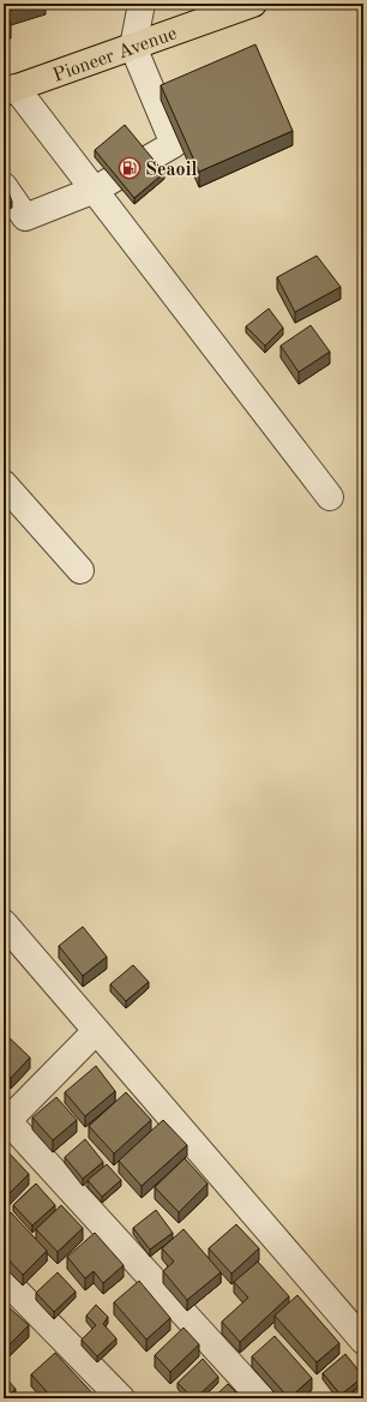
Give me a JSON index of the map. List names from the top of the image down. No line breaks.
{"streets":{"highway":["Pioneer Avenue"]},"places":{"fuel station":["Seaoil"]}}
